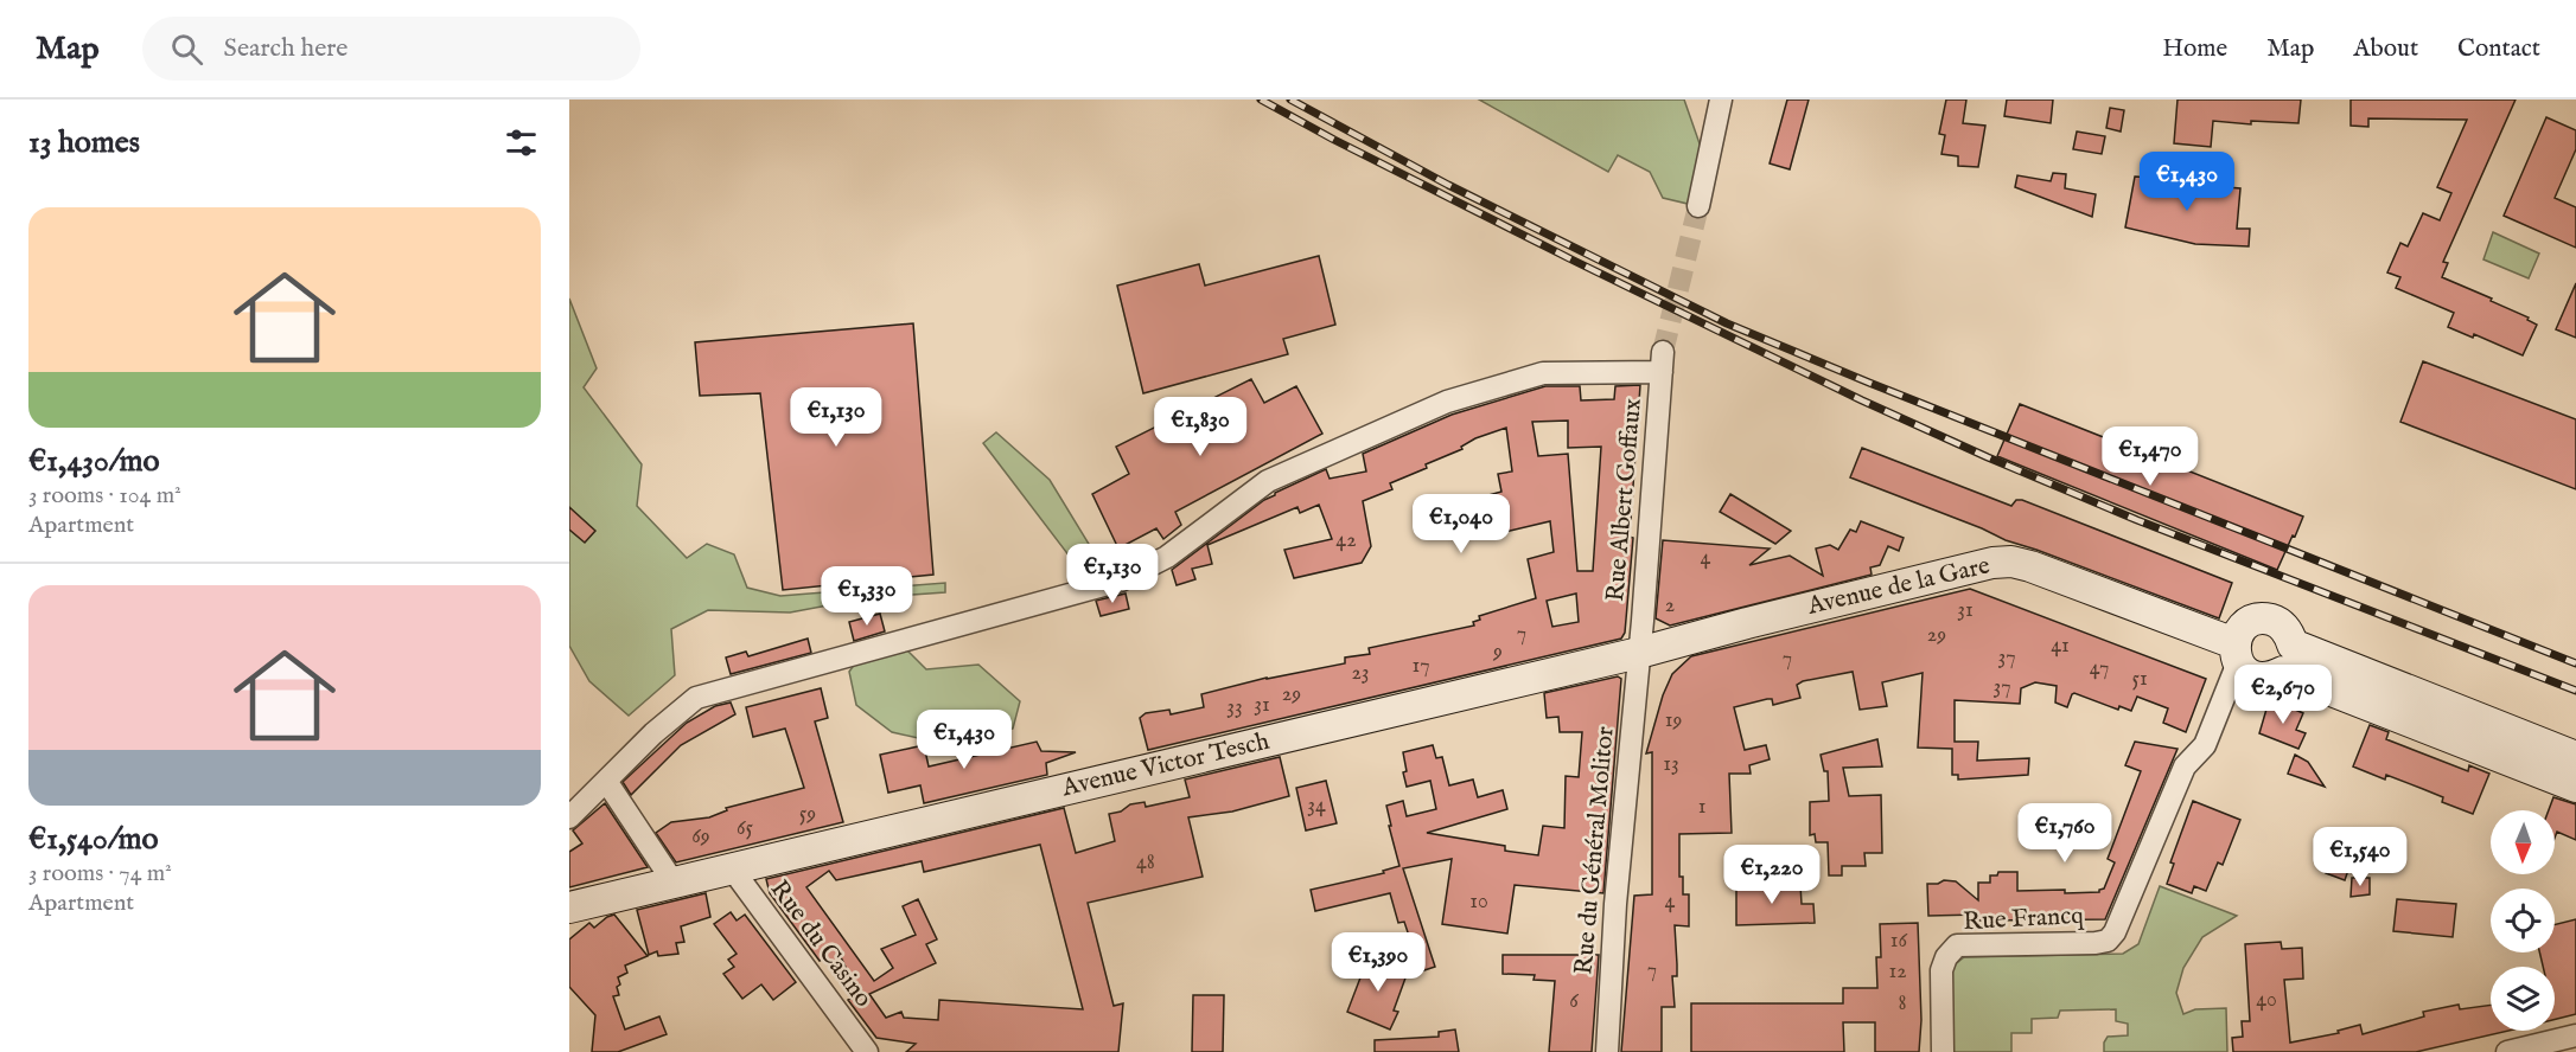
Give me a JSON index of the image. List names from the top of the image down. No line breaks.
{"streets":{"main road":["Avenue de la Gare","Avenue Victor Tesch"],"street":["Rue Albert Goffaux","Rue du Général Molitor","Rue Francq","Rue du Casino"]},"crossings":[["Rue Albert Goffaux","Avenue de la Gare"],["Rue Albert Goffaux","Avenue Victor Tesch"],["Rue Albert Goffaux","Rue du Général Molitor"],["Avenue de la Gare","Avenue Victor Tesch"],["Avenue de la Gare","Rue du Général Molitor"],["Avenue de la Gare","Rue Francq"],["Avenue Victor Tesch","Rue du Général Molitor"],["Avenue Victor Tesch","Rue du Casino"]],"house_numbers":["42","4","2","31","7","29","41","9","37","7","17","47","23","51","37","29","31","33","19","13","34","1","59","65","69","48","10","4","16","7","12","40","6","8"],"north":"bottom","page":{"header":"Map","search":"Search here","nav":["Home","Map","About","Contact"],"heading":"13 homes","price":["€1,430","€1,130","€1,830","€1,470","€1,040","€1,130","€1,330","€2,670","€1,430","€1,760","€1,540","€1,220","€1,390"],"list":[{"name":"€1,430/mo","note":"3 rooms · 104 m² · Apartment"},{"name":"€1,540/mo","note":"3 rooms · 74 m² · Apartment"}]}}
